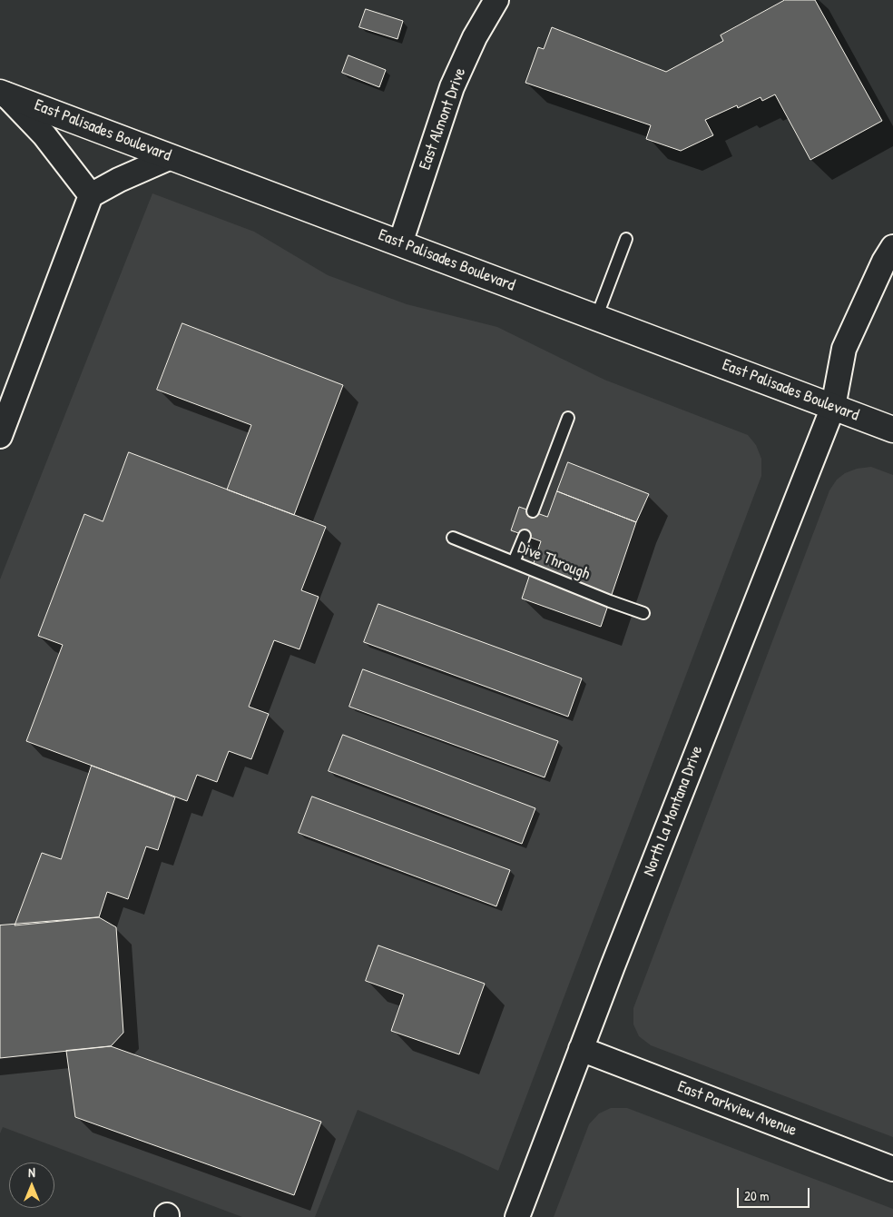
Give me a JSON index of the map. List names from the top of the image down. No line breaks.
{"streets":{"street":["East Almont Drive","East Palisades Boulevard","North La Montana Drive","East Parkview Avenue"],"lane":["Dive Through"]},"crossings":[["East Almont Drive","East Palisades Boulevard"],["East Palisades Boulevard","North La Montana Drive"],["North La Montana Drive","East Parkview Avenue"]],"scale_bar":"20 m","north":"top"}
